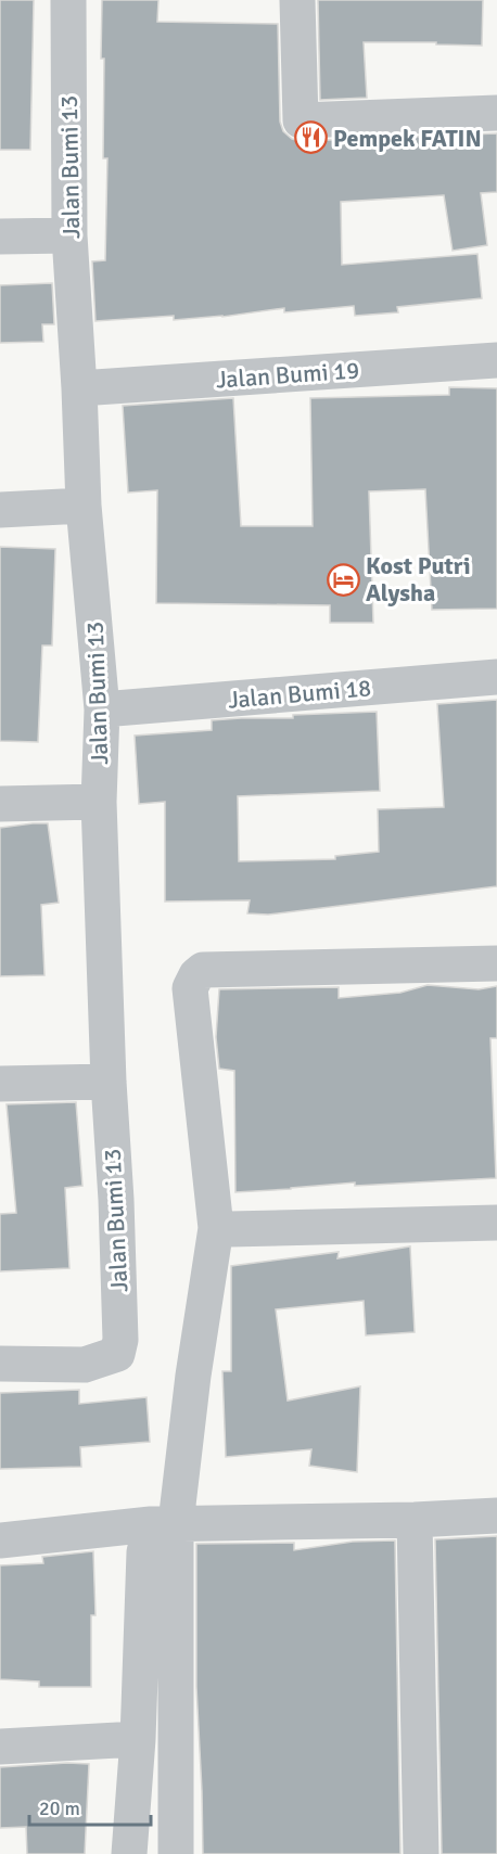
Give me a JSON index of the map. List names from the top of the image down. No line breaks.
{"streets":{"street":["Jalan Bumi 13","Jalan Bumi 19","Jalan Bumi 18"]},"crossings":[["Jalan Bumi 13","Jalan Bumi 19"],["Jalan Bumi 13","Jalan Bumi 18"]],"places":{"restaurant":["Pempek FATIN"],"hotel":["Kost Putri Alysha"]},"scale_bar":"20 m"}
